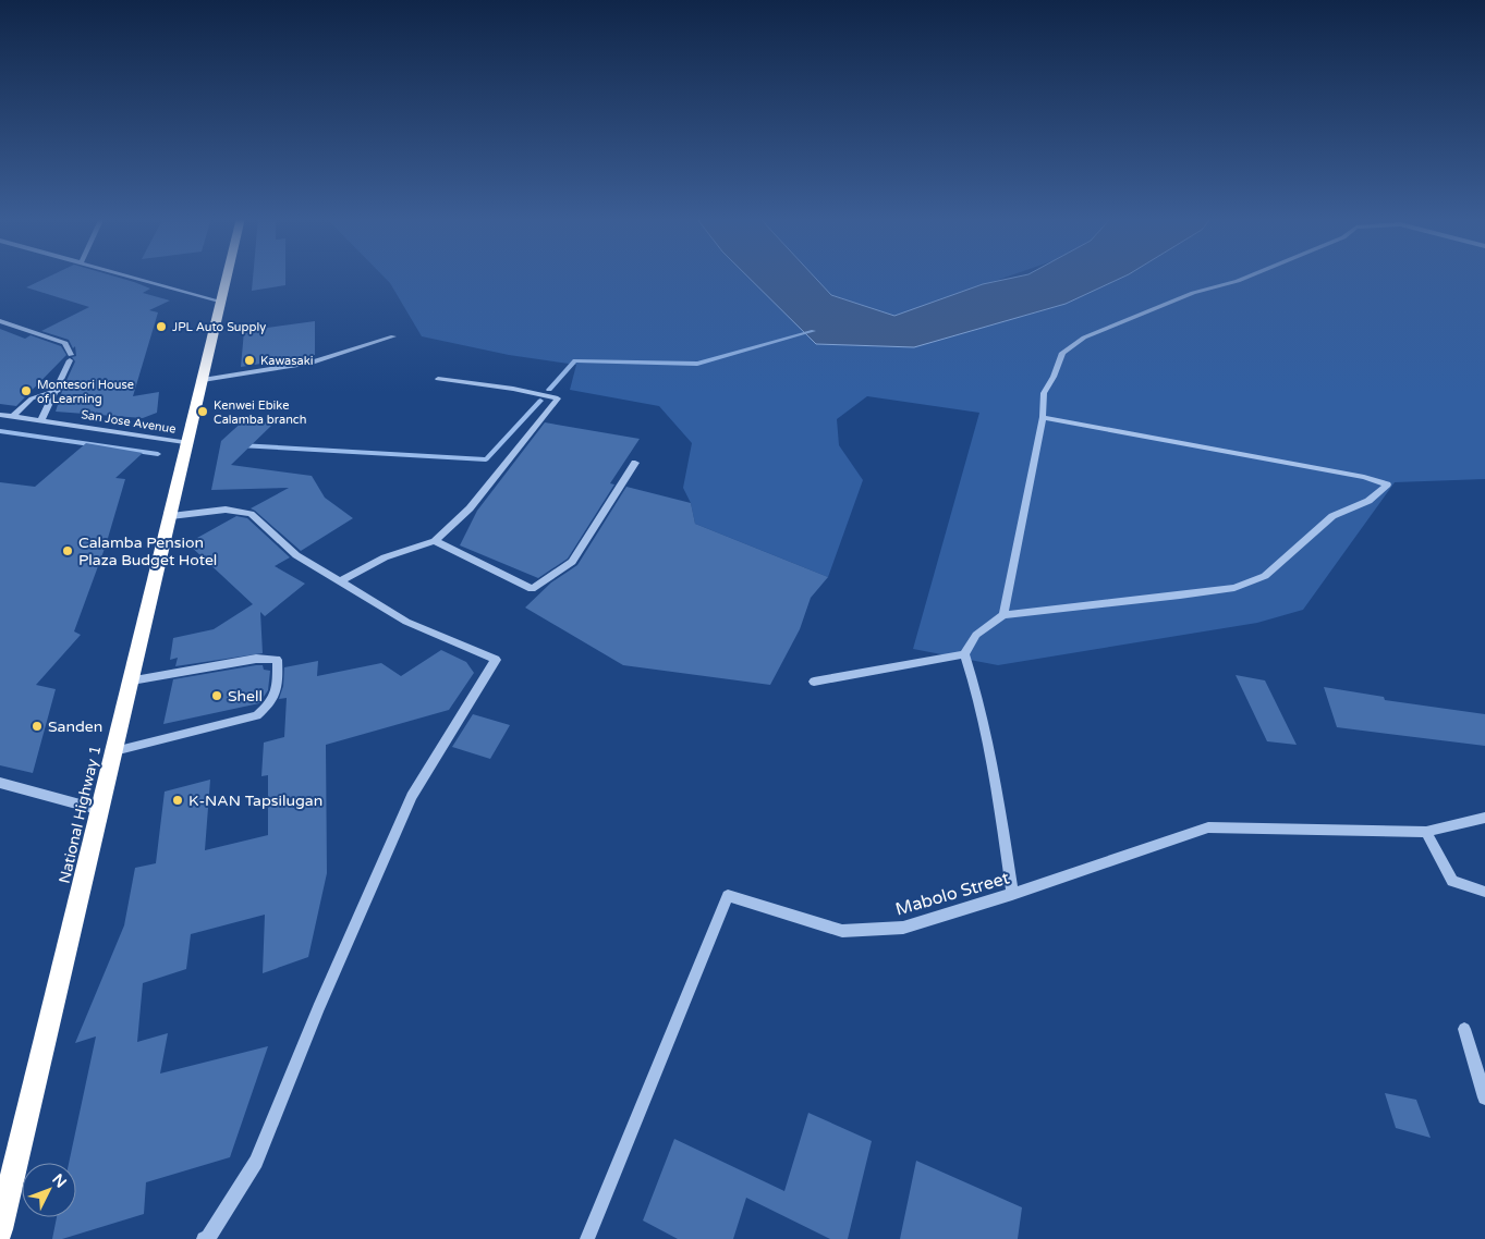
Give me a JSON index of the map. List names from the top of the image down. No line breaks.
{"streets":{"highway":["National Highway 1"],"street":["San Jose Avenue","Mabolo Street"]},"crossings":[["San Jose Avenue","National Highway 1"]],"places":["JPL Auto Supply","Kawasaki","Montesori House of Learning","Kenwei Ebike Calamba branch","Calamba Pension Plaza Budget Hotel","Shell","Sanden","K-NAN Tapsilugan"],"north":"top right"}
